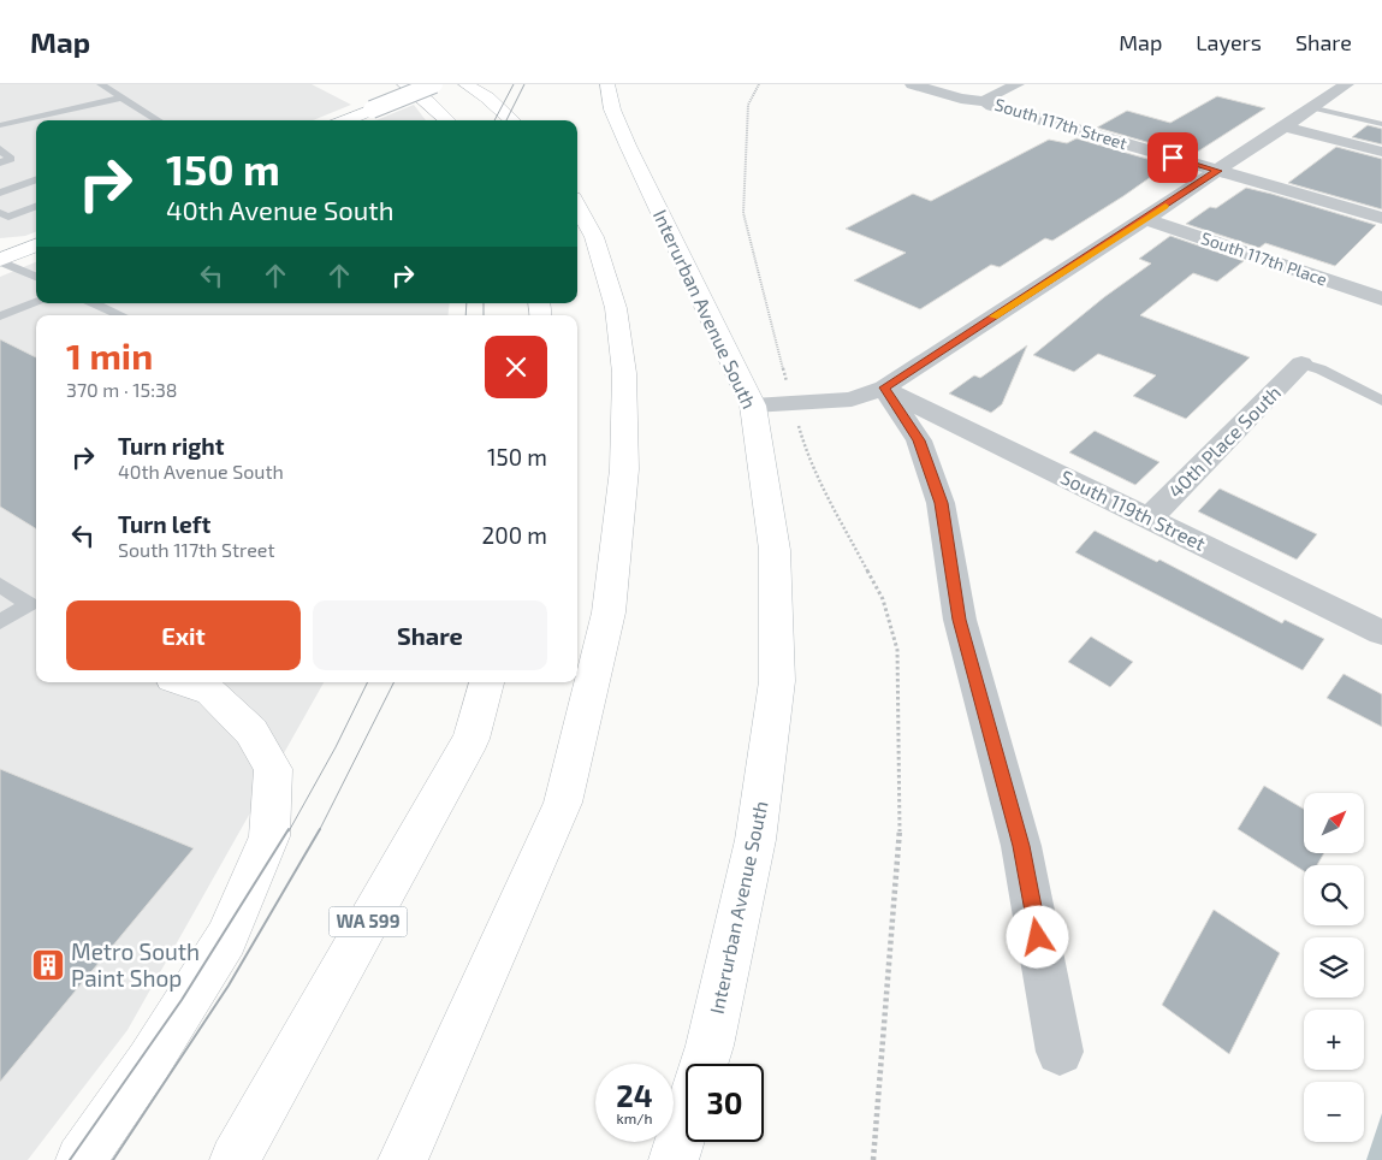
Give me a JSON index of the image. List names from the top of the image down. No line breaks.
{"streets":{"main road":["Interurban Avenue South","WA 599"],"street":["South 117th Street","South 117th Place","40th Place South","South 119th Street"]},"crossings":[["40th Place South","South 119th Street"]],"places":{"building":["Metro South Paint Shop"]},"north":"top right","page":{"header":"Map","nav":["Map","Layers","Share"],"turn":["150 m","40th Avenue South"],"heading":["1 min","370 m · 15:38"],"list":[{"name":"Turn right","note":"40th Avenue South","value":"150 m"},{"name":"Turn left","note":"South 117th Street","value":"200 m"}],"buttons":["Exit","Share"],"map_buttons":["+","−"],"speed":"24 km/h","limit":"30"}}
